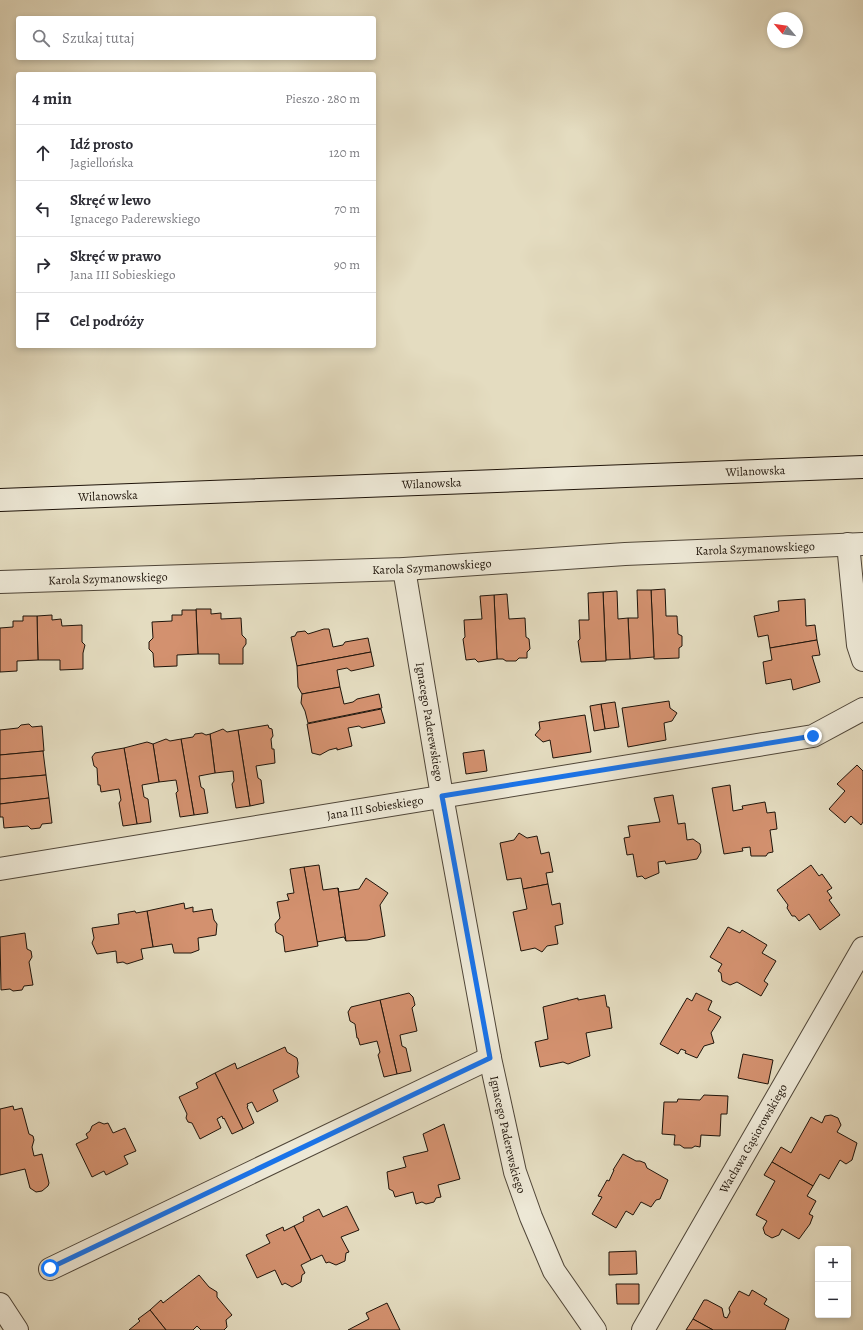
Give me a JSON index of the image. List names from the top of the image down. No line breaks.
{"streets":{"street":["Wilanowska","Karola Szymanowskiego","Ignacego Paderewskiego","Jana III Sobieskiego","Wacława Gąsiorowskiego"]},"crossings":[["Karola Szymanowskiego","Ignacego Paderewskiego"],["Ignacego Paderewskiego","Jana III Sobieskiego"]],"north":"top left","page":{"search":"Szukaj tutaj","heading":["4 min","Pieszo · 280 m"],"list":[["Idź prosto","Jagiellońska","120 m"],["Skręć w lewo","Ignacego Paderewskiego","70 m"],["Skręć w prawo","Jana III Sobieskiego","90 m"],"Cel podróży"],"map_buttons":["+","−"]}}
